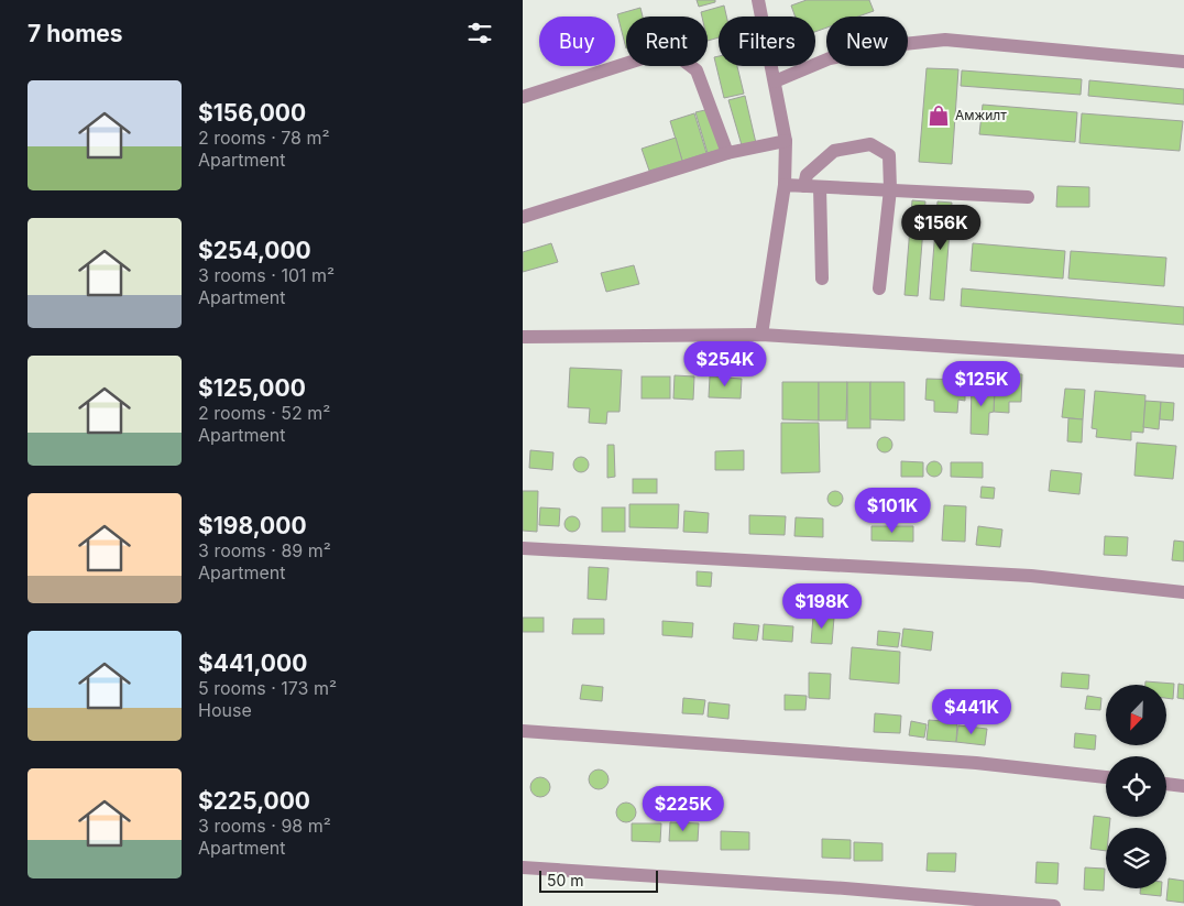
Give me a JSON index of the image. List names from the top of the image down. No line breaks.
{"places":{"shop":["Амжилт"]},"scale_bar":"50 m","north":"bottom left","page":{"heading":"7 homes","chip":["Buy","Rent","Filters","New"],"list":[{"name":"$156,000","note":"2 rooms · 78 m² · Apartment"},{"name":"$254,000","note":"3 rooms · 101 m² · Apartment"},{"name":"$125,000","note":"2 rooms · 52 m² · Apartment"},{"name":"$198,000","note":"3 rooms · 89 m² · Apartment"},{"name":"$441,000","note":"5 rooms · 173 m² · House"},{"name":"$225,000","note":"3 rooms · 98 m² · Apartment"}],"price":["$156K","$254K","$125K","$101K","$198K","$441K","$225K"],"scale":"50 m"}}
